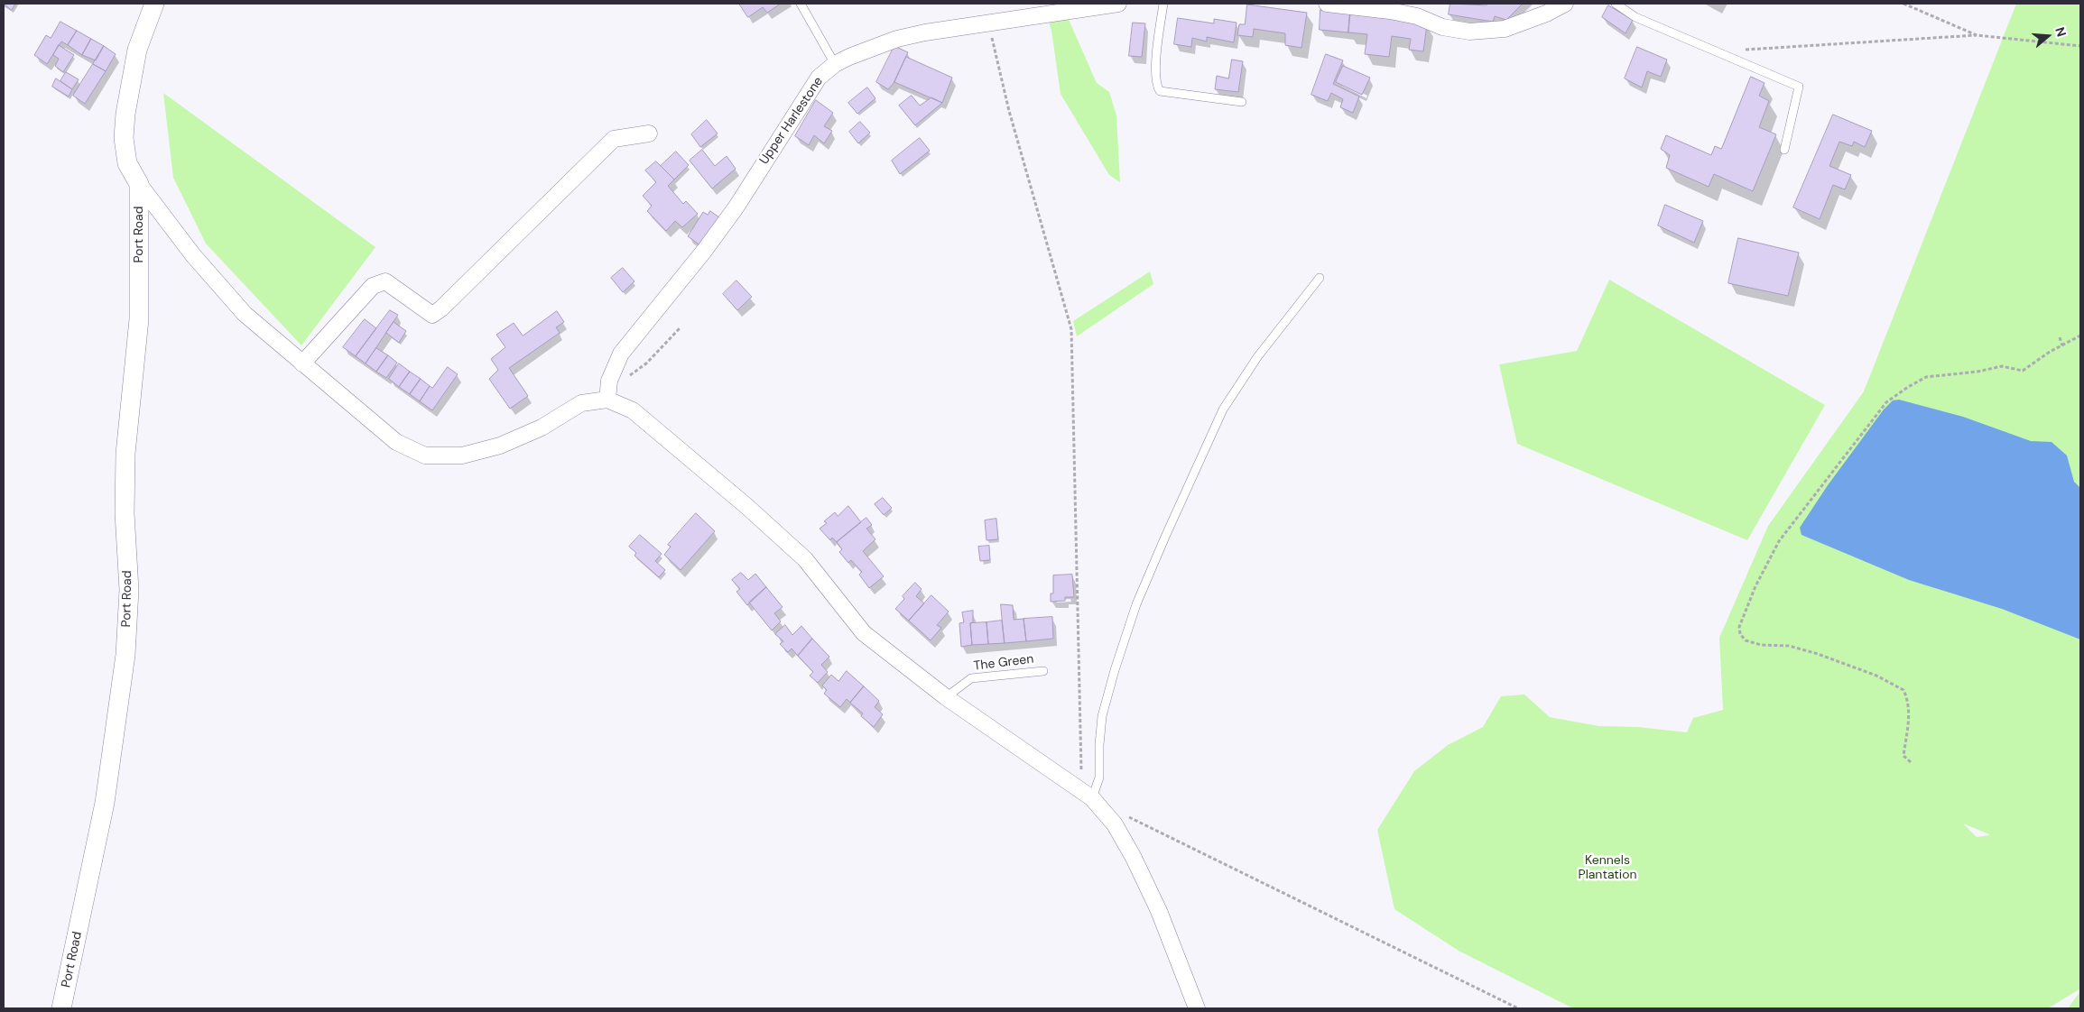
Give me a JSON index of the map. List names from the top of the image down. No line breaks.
{"streets":{"street":["Upper Harlestone","Port Road"],"lane":["The Green"]},"parks":["Kennels Plantation"],"north":"right"}
